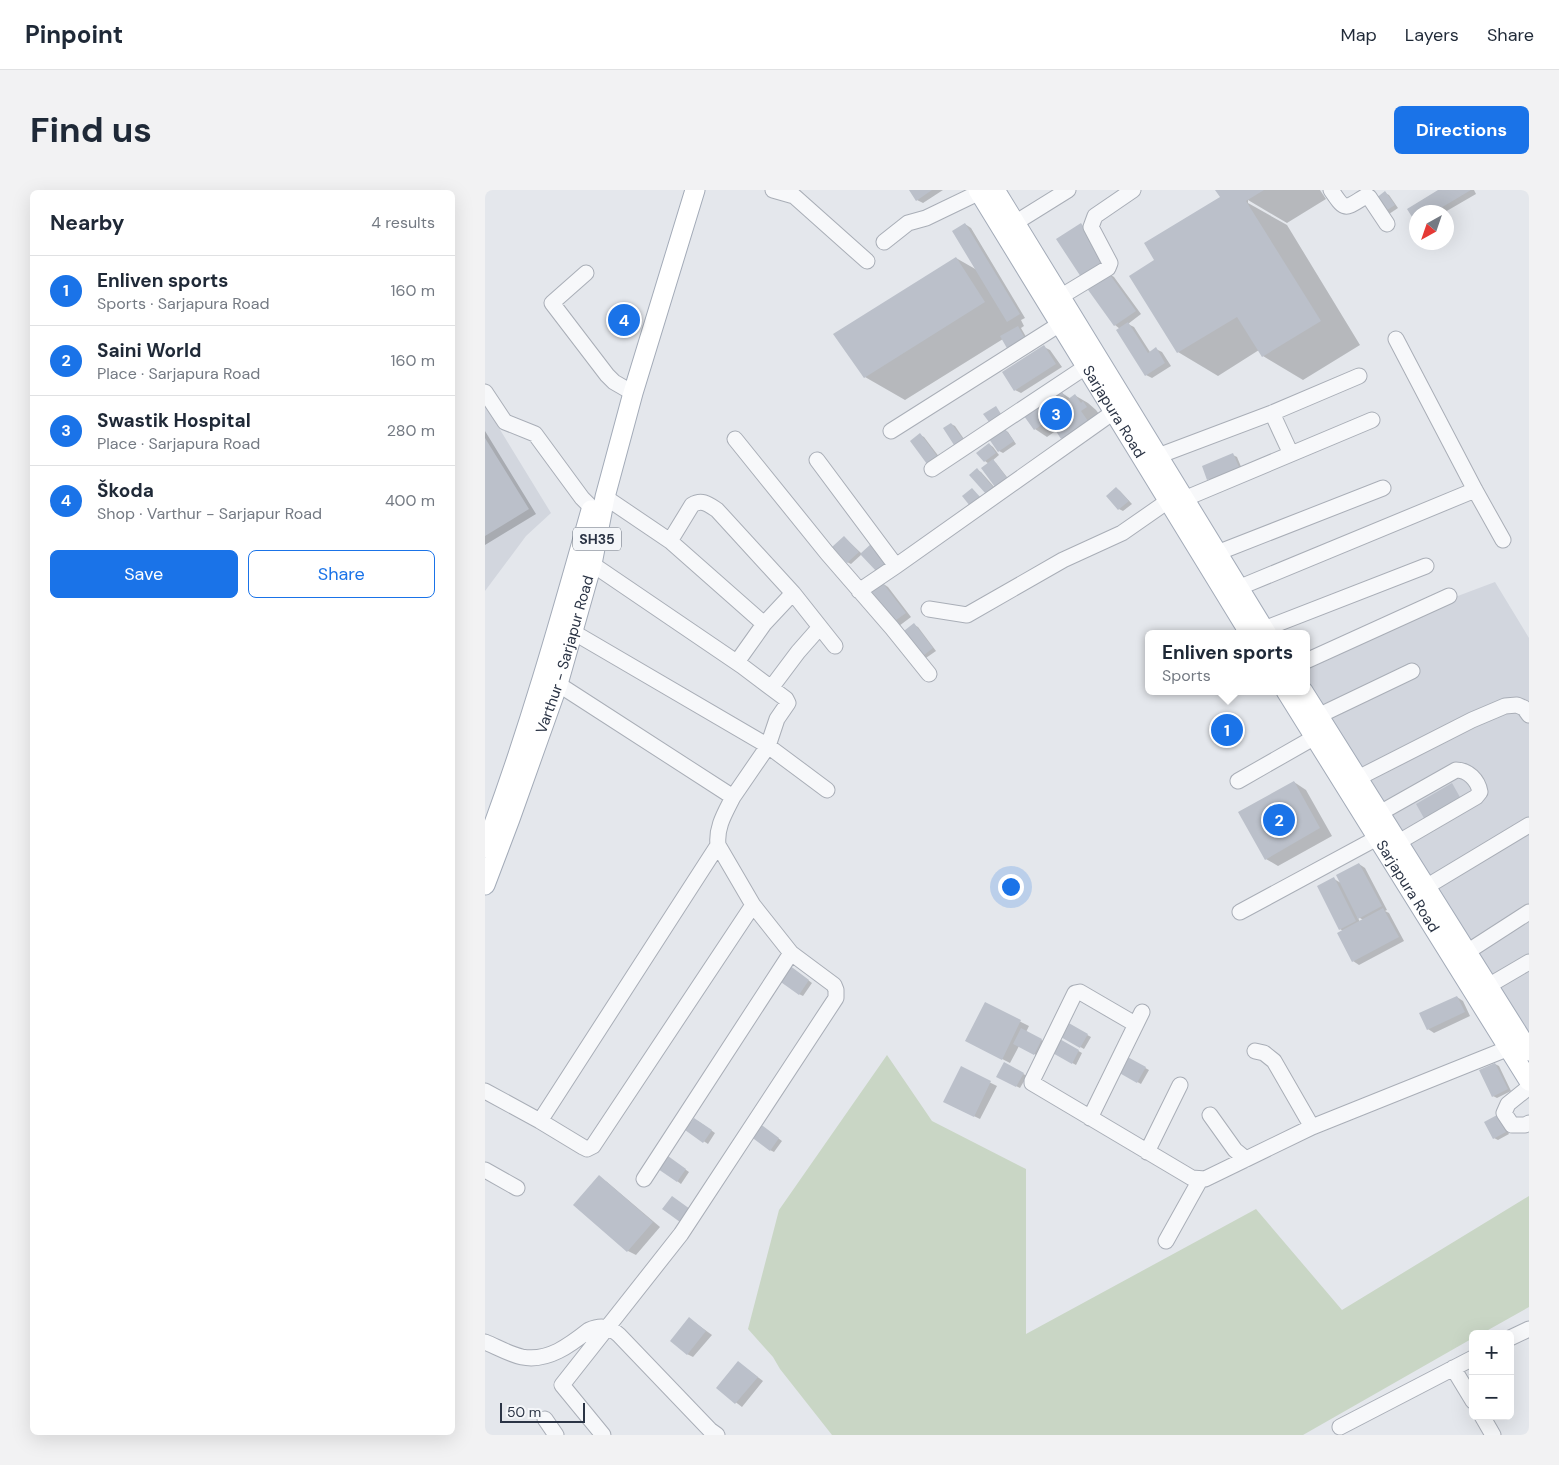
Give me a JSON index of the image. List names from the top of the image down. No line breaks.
{"streets":{"main road":["Sarjapura Road","SH35","Varthur - Sarjapur Road"]},"scale_bar":"50 m","north":"bottom left","page":{"header":"Pinpoint","nav":["Map","Layers","Share"],"buttons":["Directions",["Save","Share"]],"title":"Find us","heading":["Nearby","4 results"],"list":[{"mark":"1","name":"Enliven sports","note":"Sports · Sarjapura Road","value":"160 m"},{"mark":"2","name":"Saini World","note":"Place · Sarjapura Road","value":"160 m"},{"mark":"3","name":"Swastik Hospital","note":"Place · Sarjapura Road","value":"280 m"},{"mark":"4","name":"Škoda","note":"Shop · Varthur - Sarjapur Road","value":"400 m"}],"pins":["4","3","1","2"],"popup":["Enliven sports","Sports"],"map_buttons":["+","−"],"scale":"50 m"}}
